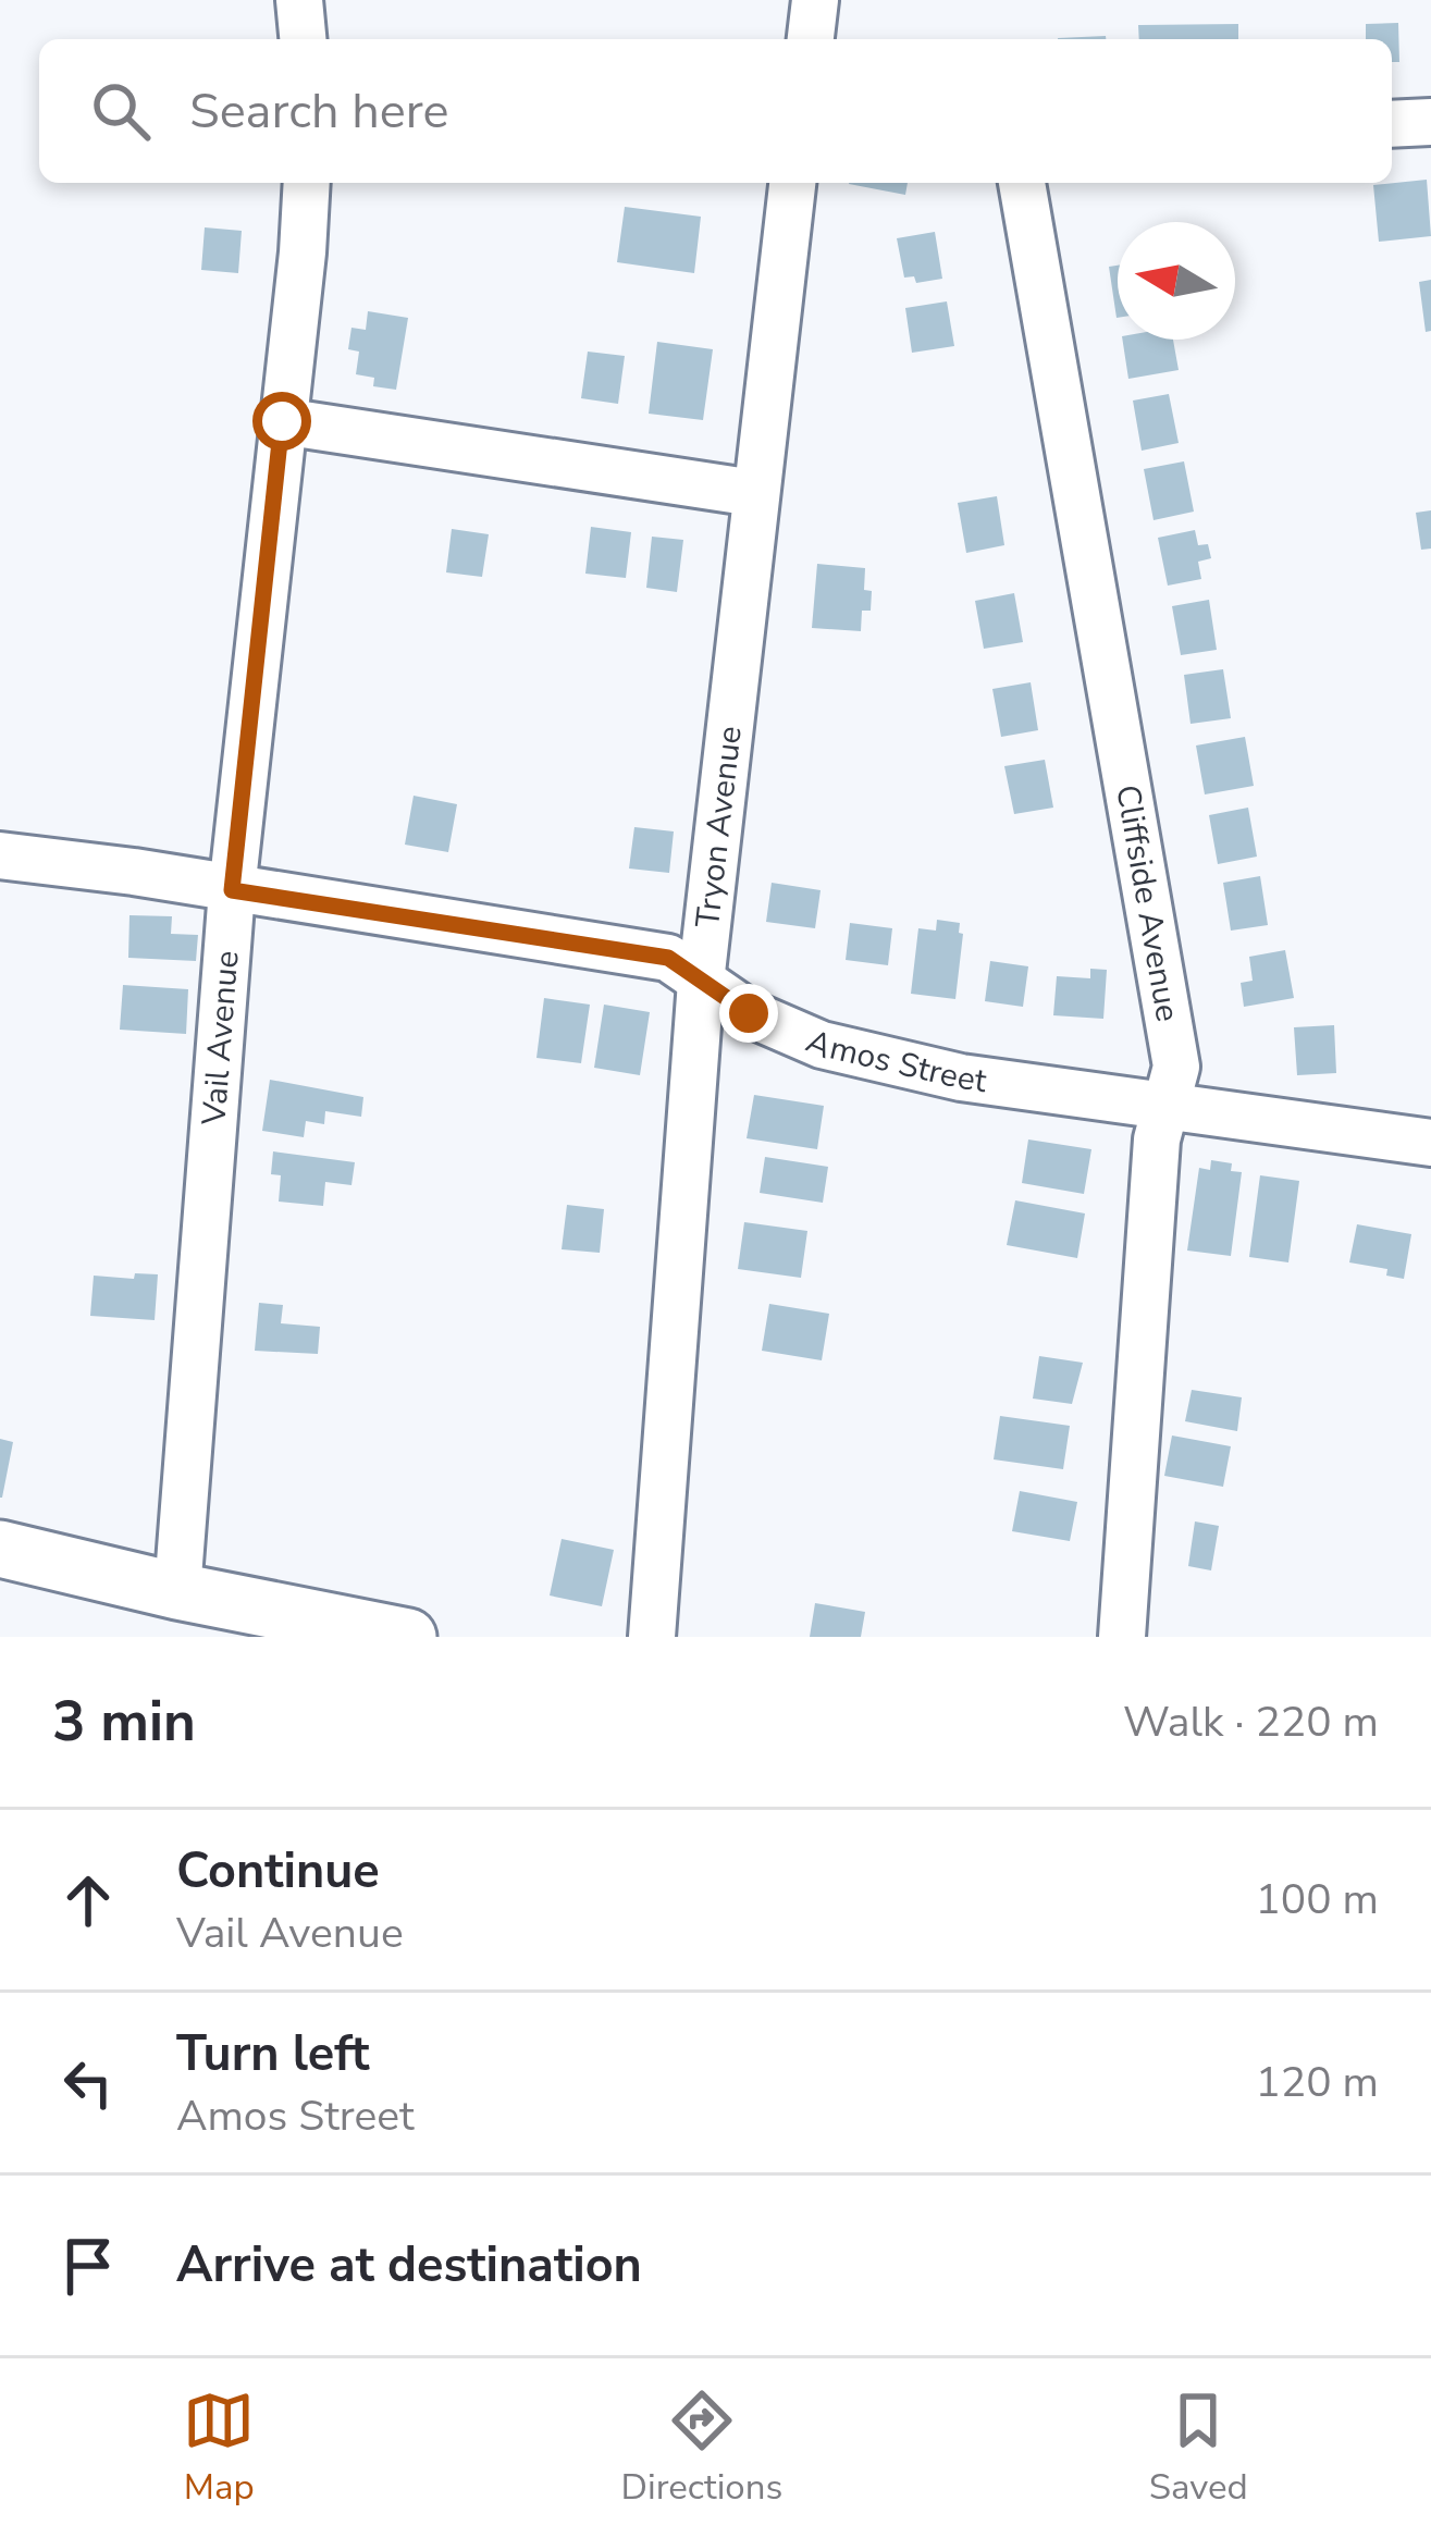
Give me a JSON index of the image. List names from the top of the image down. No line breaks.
{"streets":{"street":["Tryon Avenue","Cliffside Avenue","Vail Avenue","Amos Street"]},"crossings":[["Tryon Avenue","Amos Street"],["Cliffside Avenue","Amos Street"],["Vail Avenue","Amos Street"]],"north":"left","page":{"search":"Search here","heading":["3 min","Walk · 220 m"],"list":[["Continue","Vail Avenue","100 m"],["Turn left","Amos Street","120 m"],"Arrive at destination"],"nav":["Map","Directions","Saved"]}}
